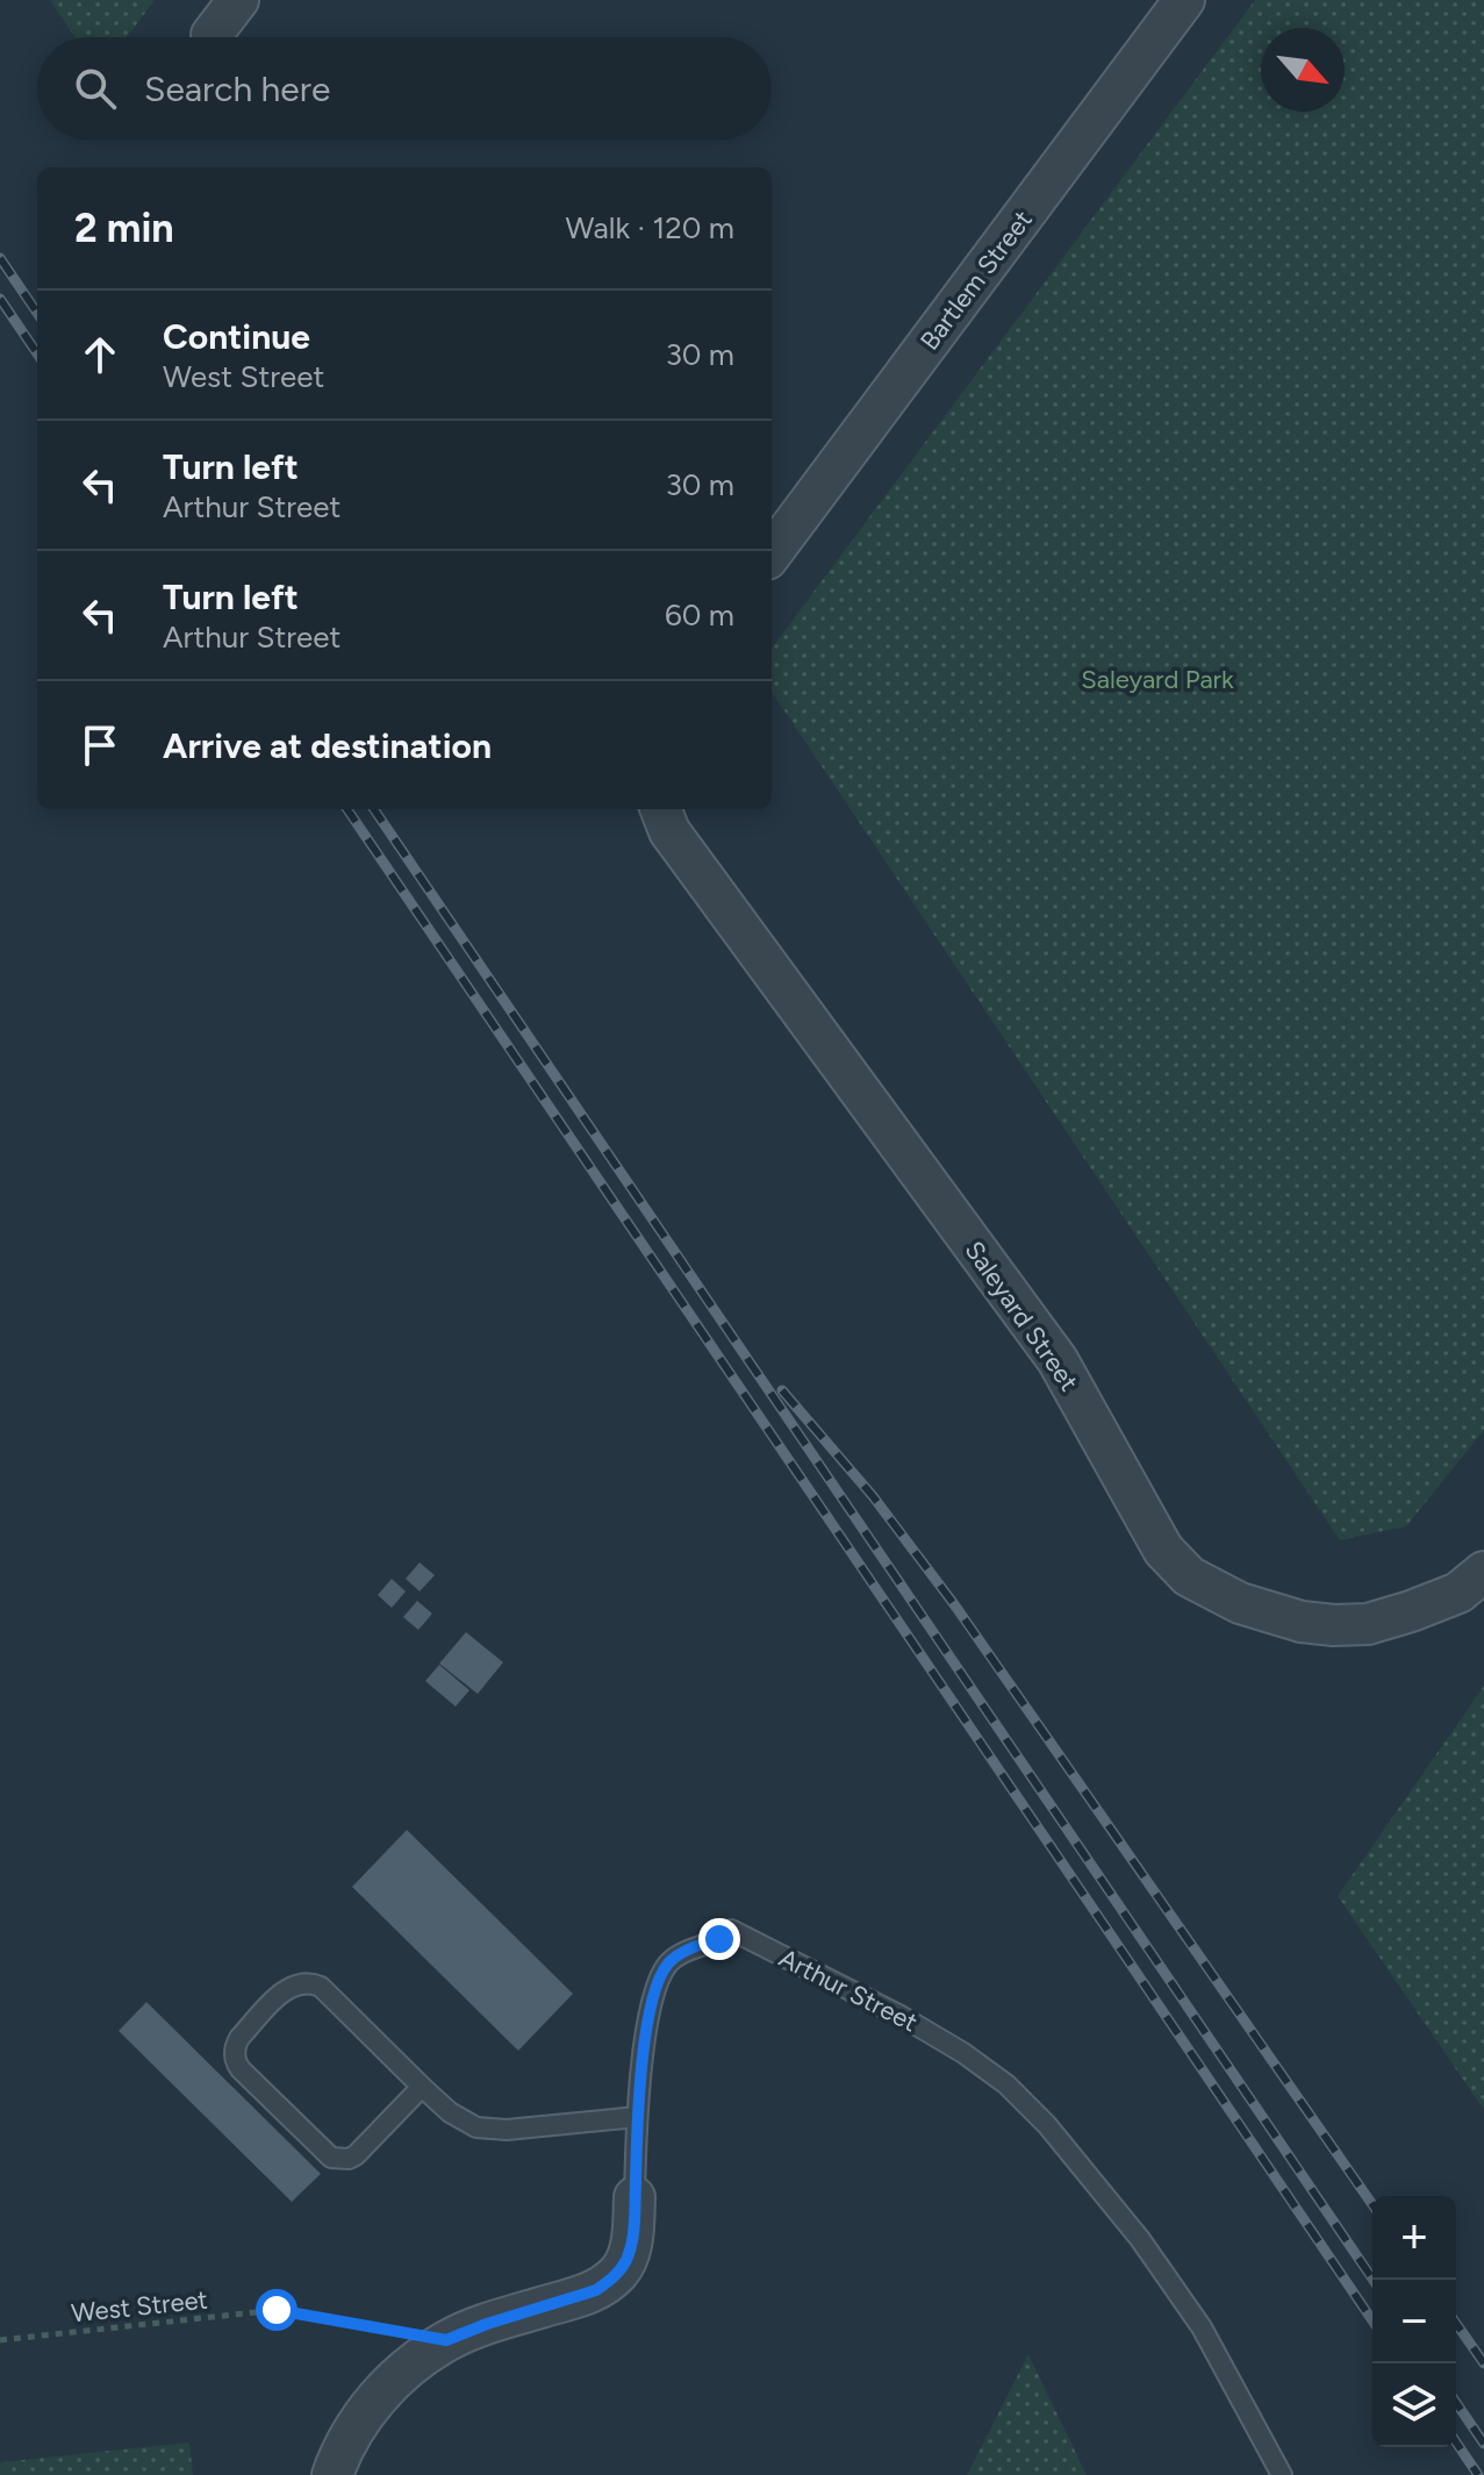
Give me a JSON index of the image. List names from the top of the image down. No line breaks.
{"streets":{"street":["Bartlem Street","Saleyard Street","Arthur Street"],"path":["West Street"]},"crossings":[["Arthur Street","West Street"]],"parks":["Saleyard Park"],"north":"bottom right","page":{"search":"Search here","heading":["2 min","Walk · 120 m"],"list":[["Continue","West Street","30 m"],["Turn left","Arthur Street","30 m"],["Turn left","Arthur Street","60 m"],"Arrive at destination"],"map_buttons":["+","−"]}}
